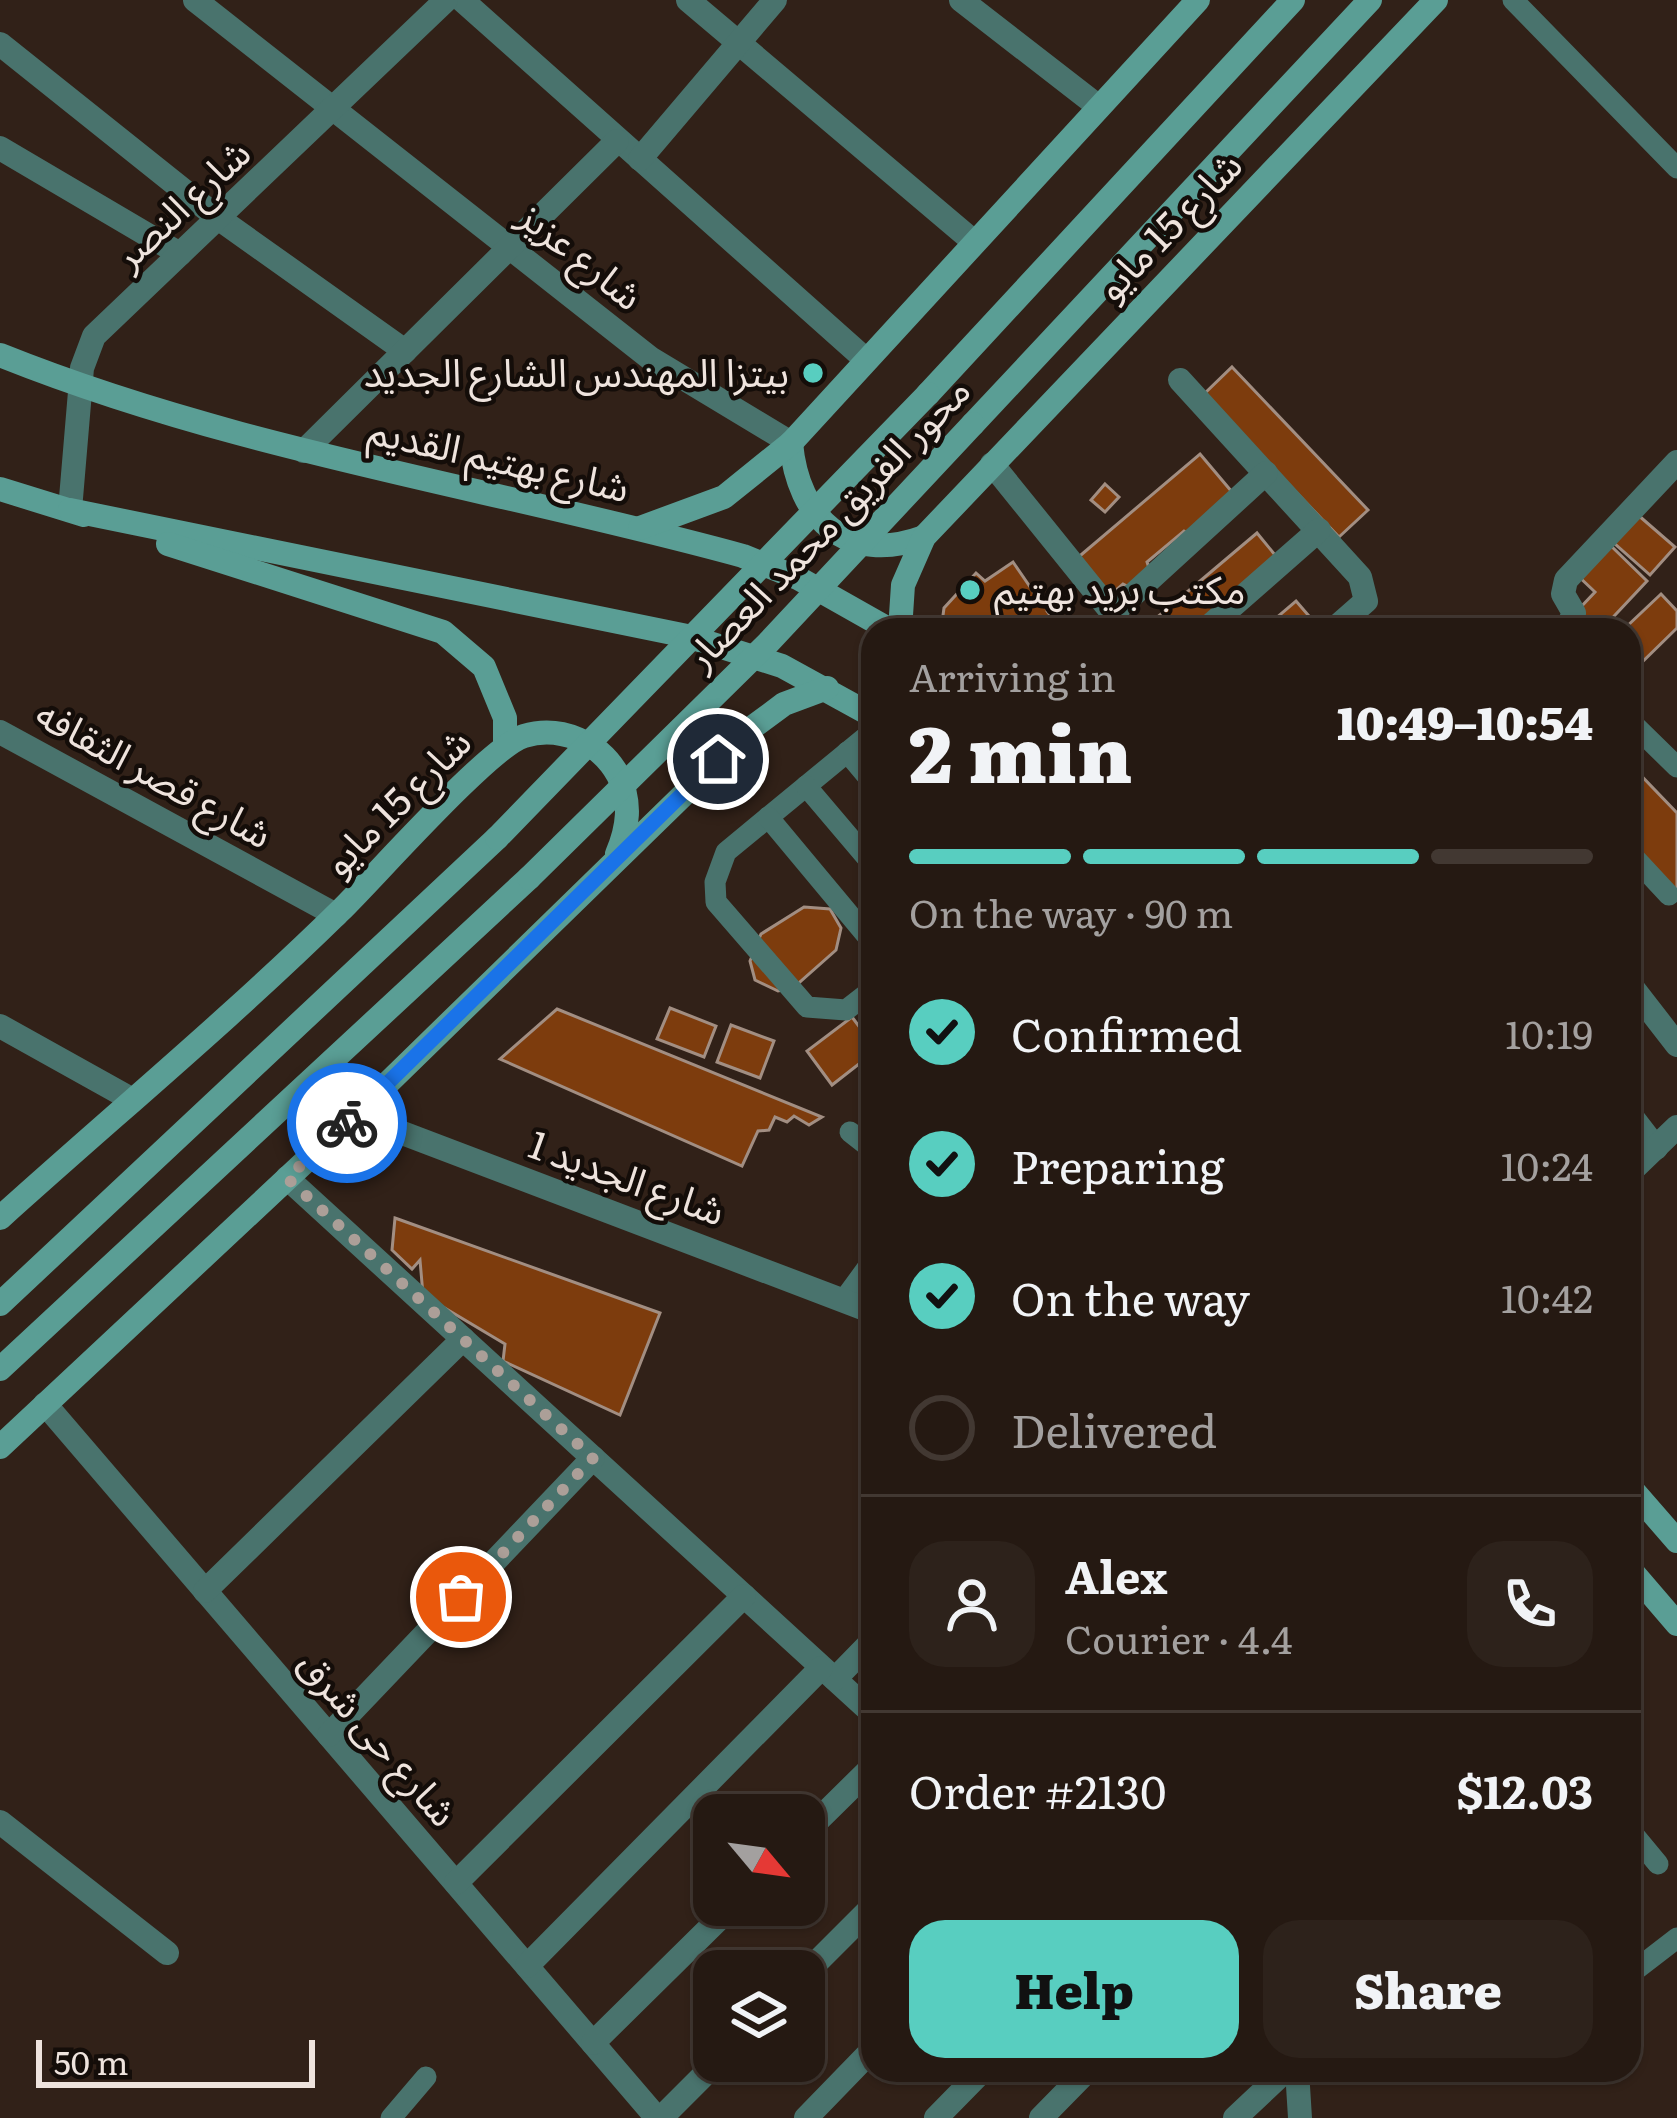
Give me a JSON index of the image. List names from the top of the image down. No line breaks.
{"streets":{"main road":["شارع 15 مايو","شارع بهتيم القديم","محور الفريق محمد العصار"],"street":["شارع النصر","شارع عزيز","شارع قصر الثقافه","شارع الجديد 1","شارع حى شرق"]},"crossings":[["شارع النصر","شارع 15 مايو"],["شارع النصر","شارع عزيز"],["شارع النصر","شارع بهتيم القديم"],["شارع 15 مايو","شارع قصر الثقافه"]],"places":["بيتزا المهندس الشارع الجديد","مكتب بريد بهتيم"],"scale_bar":"50 m","north":"bottom right","page":{"heading":["2 min","Arriving in","10:49–10:54"],"panel":["Alex","Courier · 4.4","Order #2130","$12.03"],"bar":"On the way · 90 m","list":[["Confirmed","10:19"],["Preparing","10:24"],["On the way","10:42"],"Delivered"],"buttons":["Help","Share"],"scale":"50 m"}}
